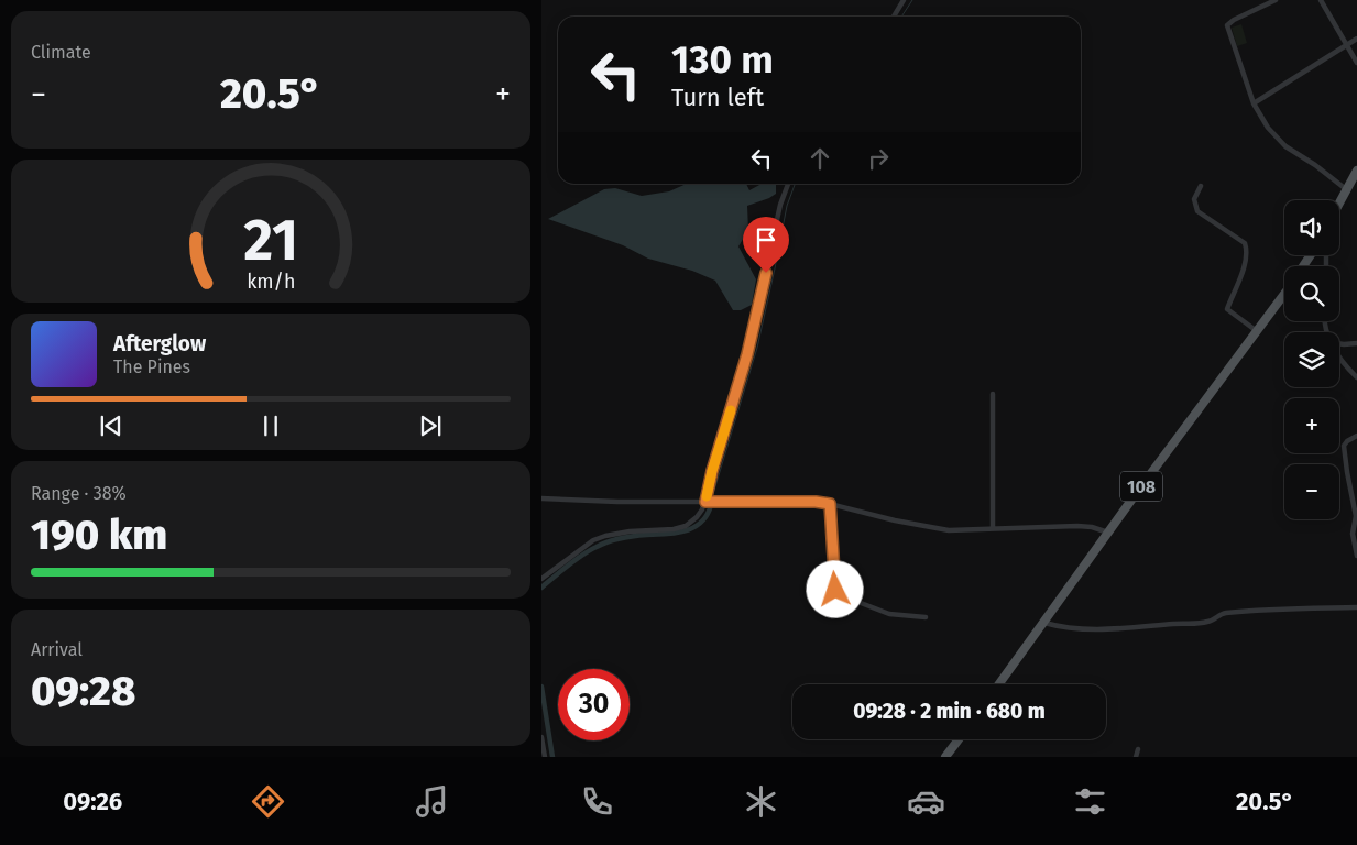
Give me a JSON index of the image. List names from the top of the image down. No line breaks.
{"streets":{"main road":["108"]},"page":{"tile":["Climate",["Range · 38%","190 km"],["Arrival","09:28"]],"turn":["130 m","Turn left"],"heat":["−","20.5°","+"],"map_buttons":["+","−"],"song":["Afterglow","The Pines"],"limit":"30","trip":"09:28 · 2 min · 680 m","tabs":["09:26","20.5°"],"gauge":["21","km/h"]}}
